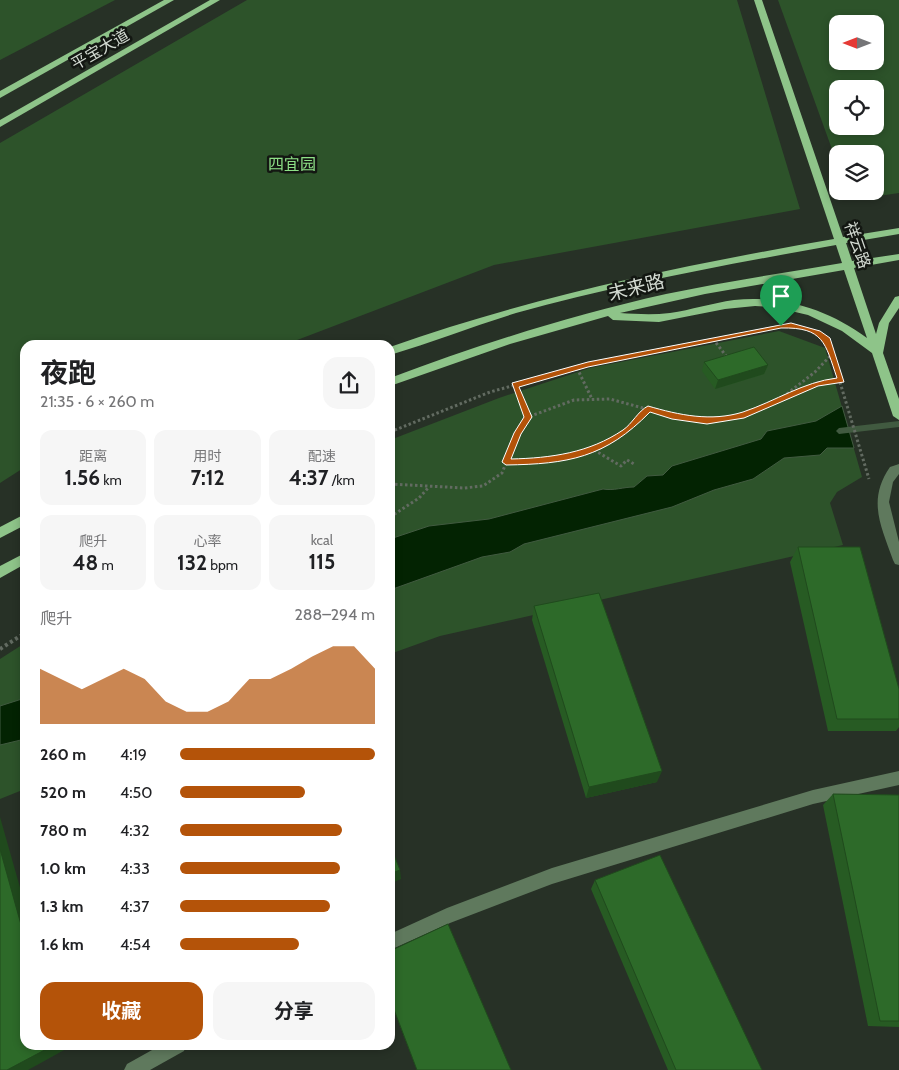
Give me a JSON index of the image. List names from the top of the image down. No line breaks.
{"streets":{"main road":["平宝大道","祥云路","未来路"]},"crossings":[["祥云路","未来路"]],"parks":["四宜园"],"north":"left","page":{"heading":["夜跑","21:35 · 6 × 260 m"],"stats":[["距离","1.56 km"],["用时","7:12"],["配速","4:37 /km"],["爬升","48 m"],["心率","132 bpm"],["kcal","115"]],"chart":["爬升","288–294 m"],"list":[{"name":"260 m","note":"4:19"},{"name":"520 m","note":"4:50"},{"name":"780 m","note":"4:32"},{"name":"1.0 km","note":"4:33"},{"name":"1.3 km","note":"4:37"},{"name":"1.6 km","note":"4:54"}],"buttons":["收藏","分享"]}}
